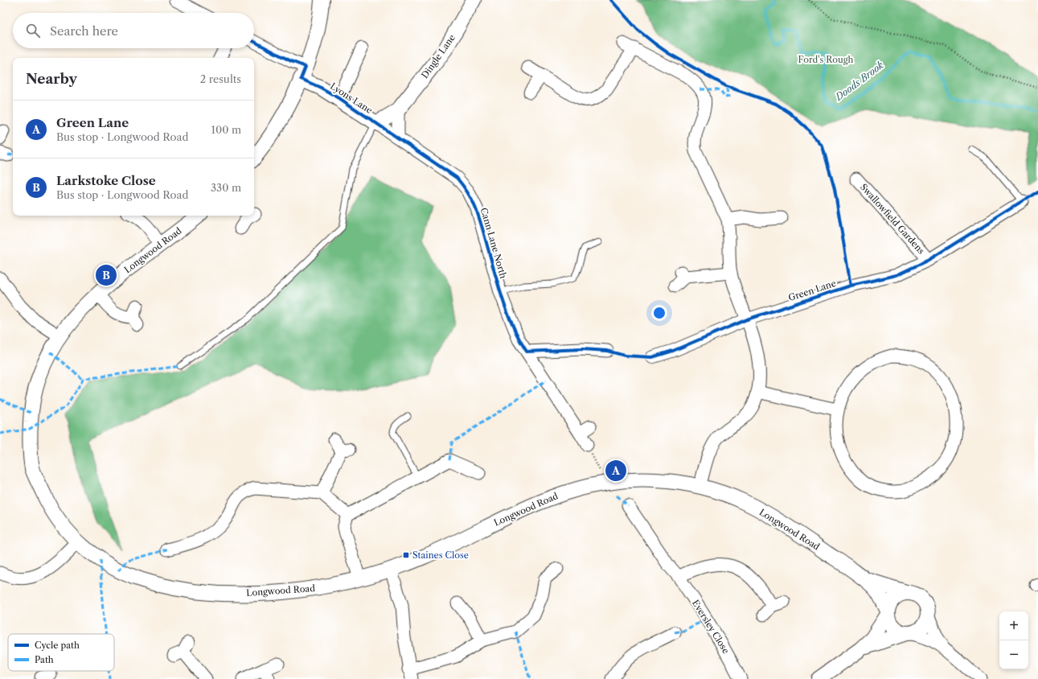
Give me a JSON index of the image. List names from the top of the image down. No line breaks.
{"streets":{"street":["Dingle Lane","Lyons Lane","Swallowfield Gardens","Cann Lane North","Longwood Road","Green Lane","Eversley Close"]},"crossings":[["Dingle Lane","Lyons Lane"],["Dingle Lane","Cann Lane North"],["Lyons Lane","Cann Lane North"],["Swallowfield Gardens","Green Lane"]],"water":["Doods Brook"],"parks":["Ford's Rough"],"places":{"transit":["Staines Close"]},"legend":["Cycle path","Path"],"page":{"search":"Search here","heading":["Nearby","2 results"],"list":[{"mark":"A","name":"Green Lane","note":"Bus stop · Longwood Road","value":"100 m"},{"mark":"B","name":"Larkstoke Close","note":"Bus stop · Longwood Road","value":"330 m"}],"pins":["B","A"],"map_buttons":["+","−"]}}
